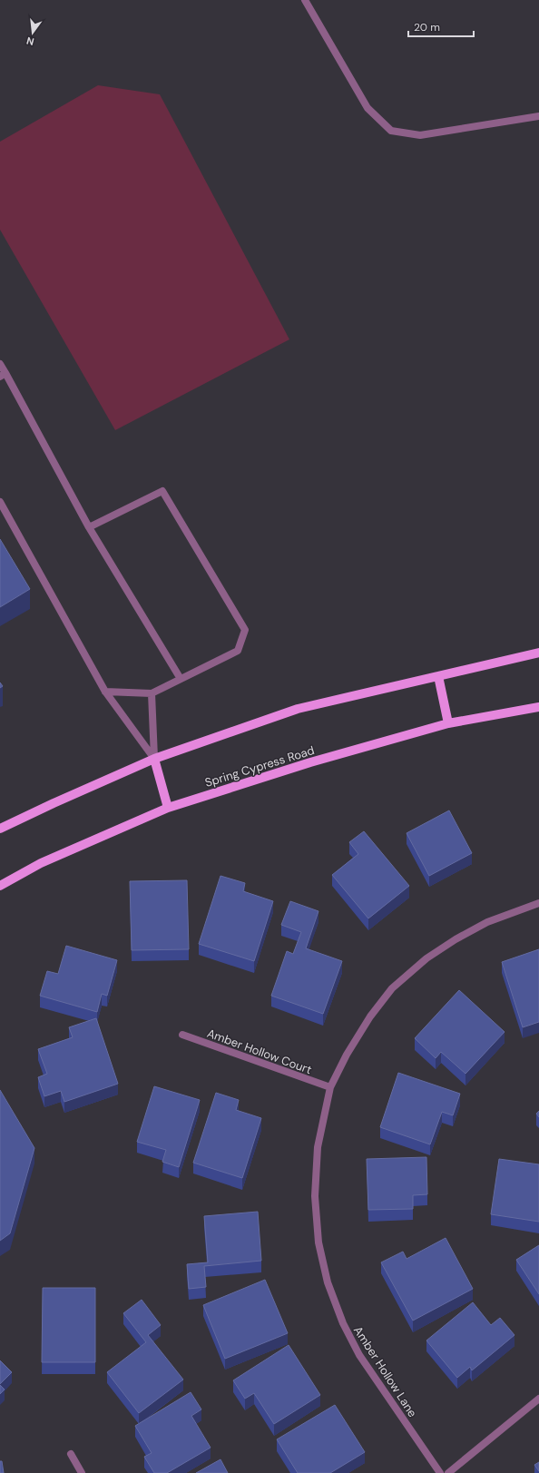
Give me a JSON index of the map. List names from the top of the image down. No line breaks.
{"streets":{"main road":["Spring Cypress Road"],"street":["Amber Hollow Court","Amber Hollow Lane"]},"crossings":[["Amber Hollow Court","Amber Hollow Lane"]],"scale_bar":"20 m","north":"bottom"}
